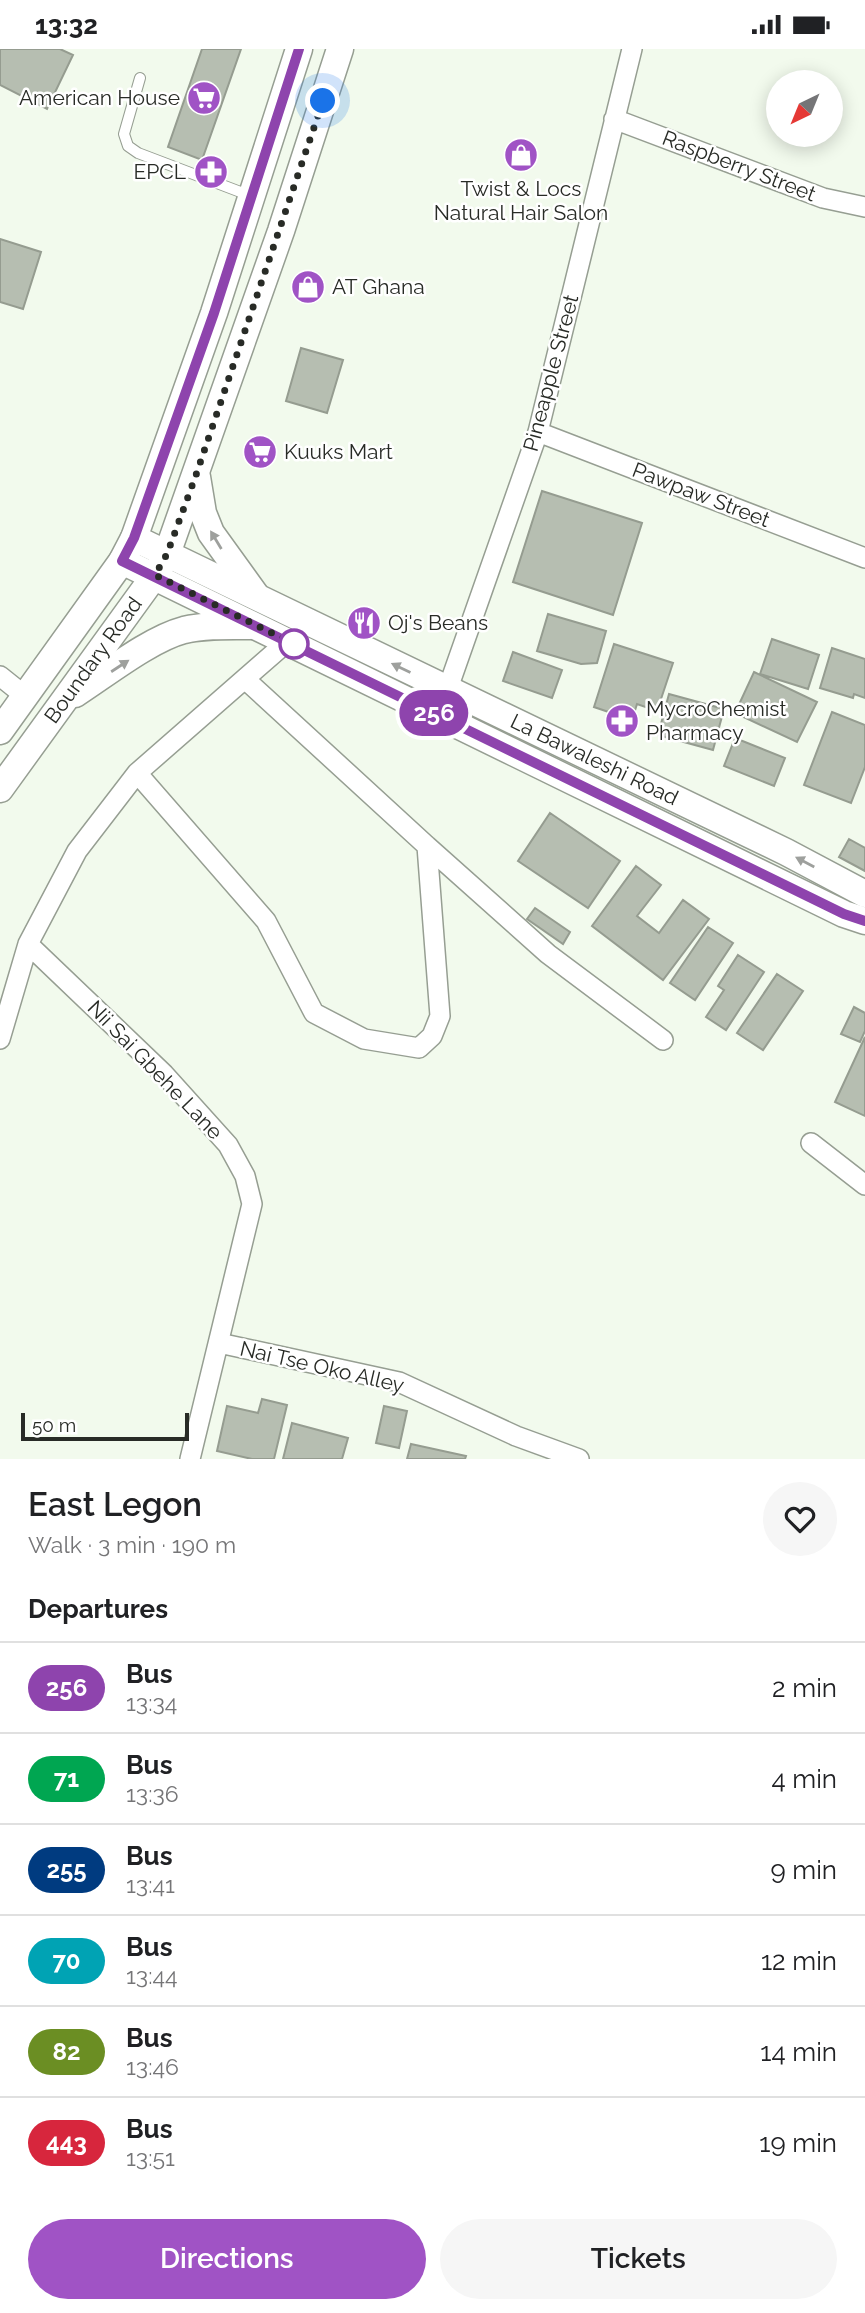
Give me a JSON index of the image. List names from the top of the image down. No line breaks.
{"streets":{"main road":["Boundary Road","La Bawaleshi Road"],"street":["Raspberry Street","Pineapple Street","Pawpaw Street","Nii Sai Gbehe Lane","Nai Tse Oko Alley"]},"crossings":[["Raspberry Street","Pineapple Street"],["Pineapple Street","Pawpaw Street"],["Pineapple Street","La Bawaleshi Road"],["Boundary Road","La Bawaleshi Road"],["Nii Sai Gbehe Lane","Nai Tse Oko Alley"]],"places":{"supermarket":["American House","Kuuks Mart"],"shop":["Twist & Locs Natural Hair Salon","AT Ghana"],"pharmacy":["EPCL","MycroChemist Pharmacy"],"restaurant":["Oj's Beans"]},"lines":["bus line 256"],"scale_bar":"50 m","north":"bottom left","page":{"status":"13:32","on_map":"256","scale":"50 m","heading":[["East Legon","Walk · 3 min · 190 m"],"Departures"],"list":[{"mark":"256","name":"Bus","note":"13:34","value":"2 min"},{"mark":"71","name":"Bus","note":"13:36","value":"4 min"},{"mark":"255","name":"Bus","note":"13:41","value":"9 min"},{"mark":"70","name":"Bus","note":"13:44","value":"12 min"},{"mark":"82","name":"Bus","note":"13:46","value":"14 min"},{"mark":"443","name":"Bus","note":"13:51","value":"19 min"}],"buttons":["Directions","Tickets"]}}
